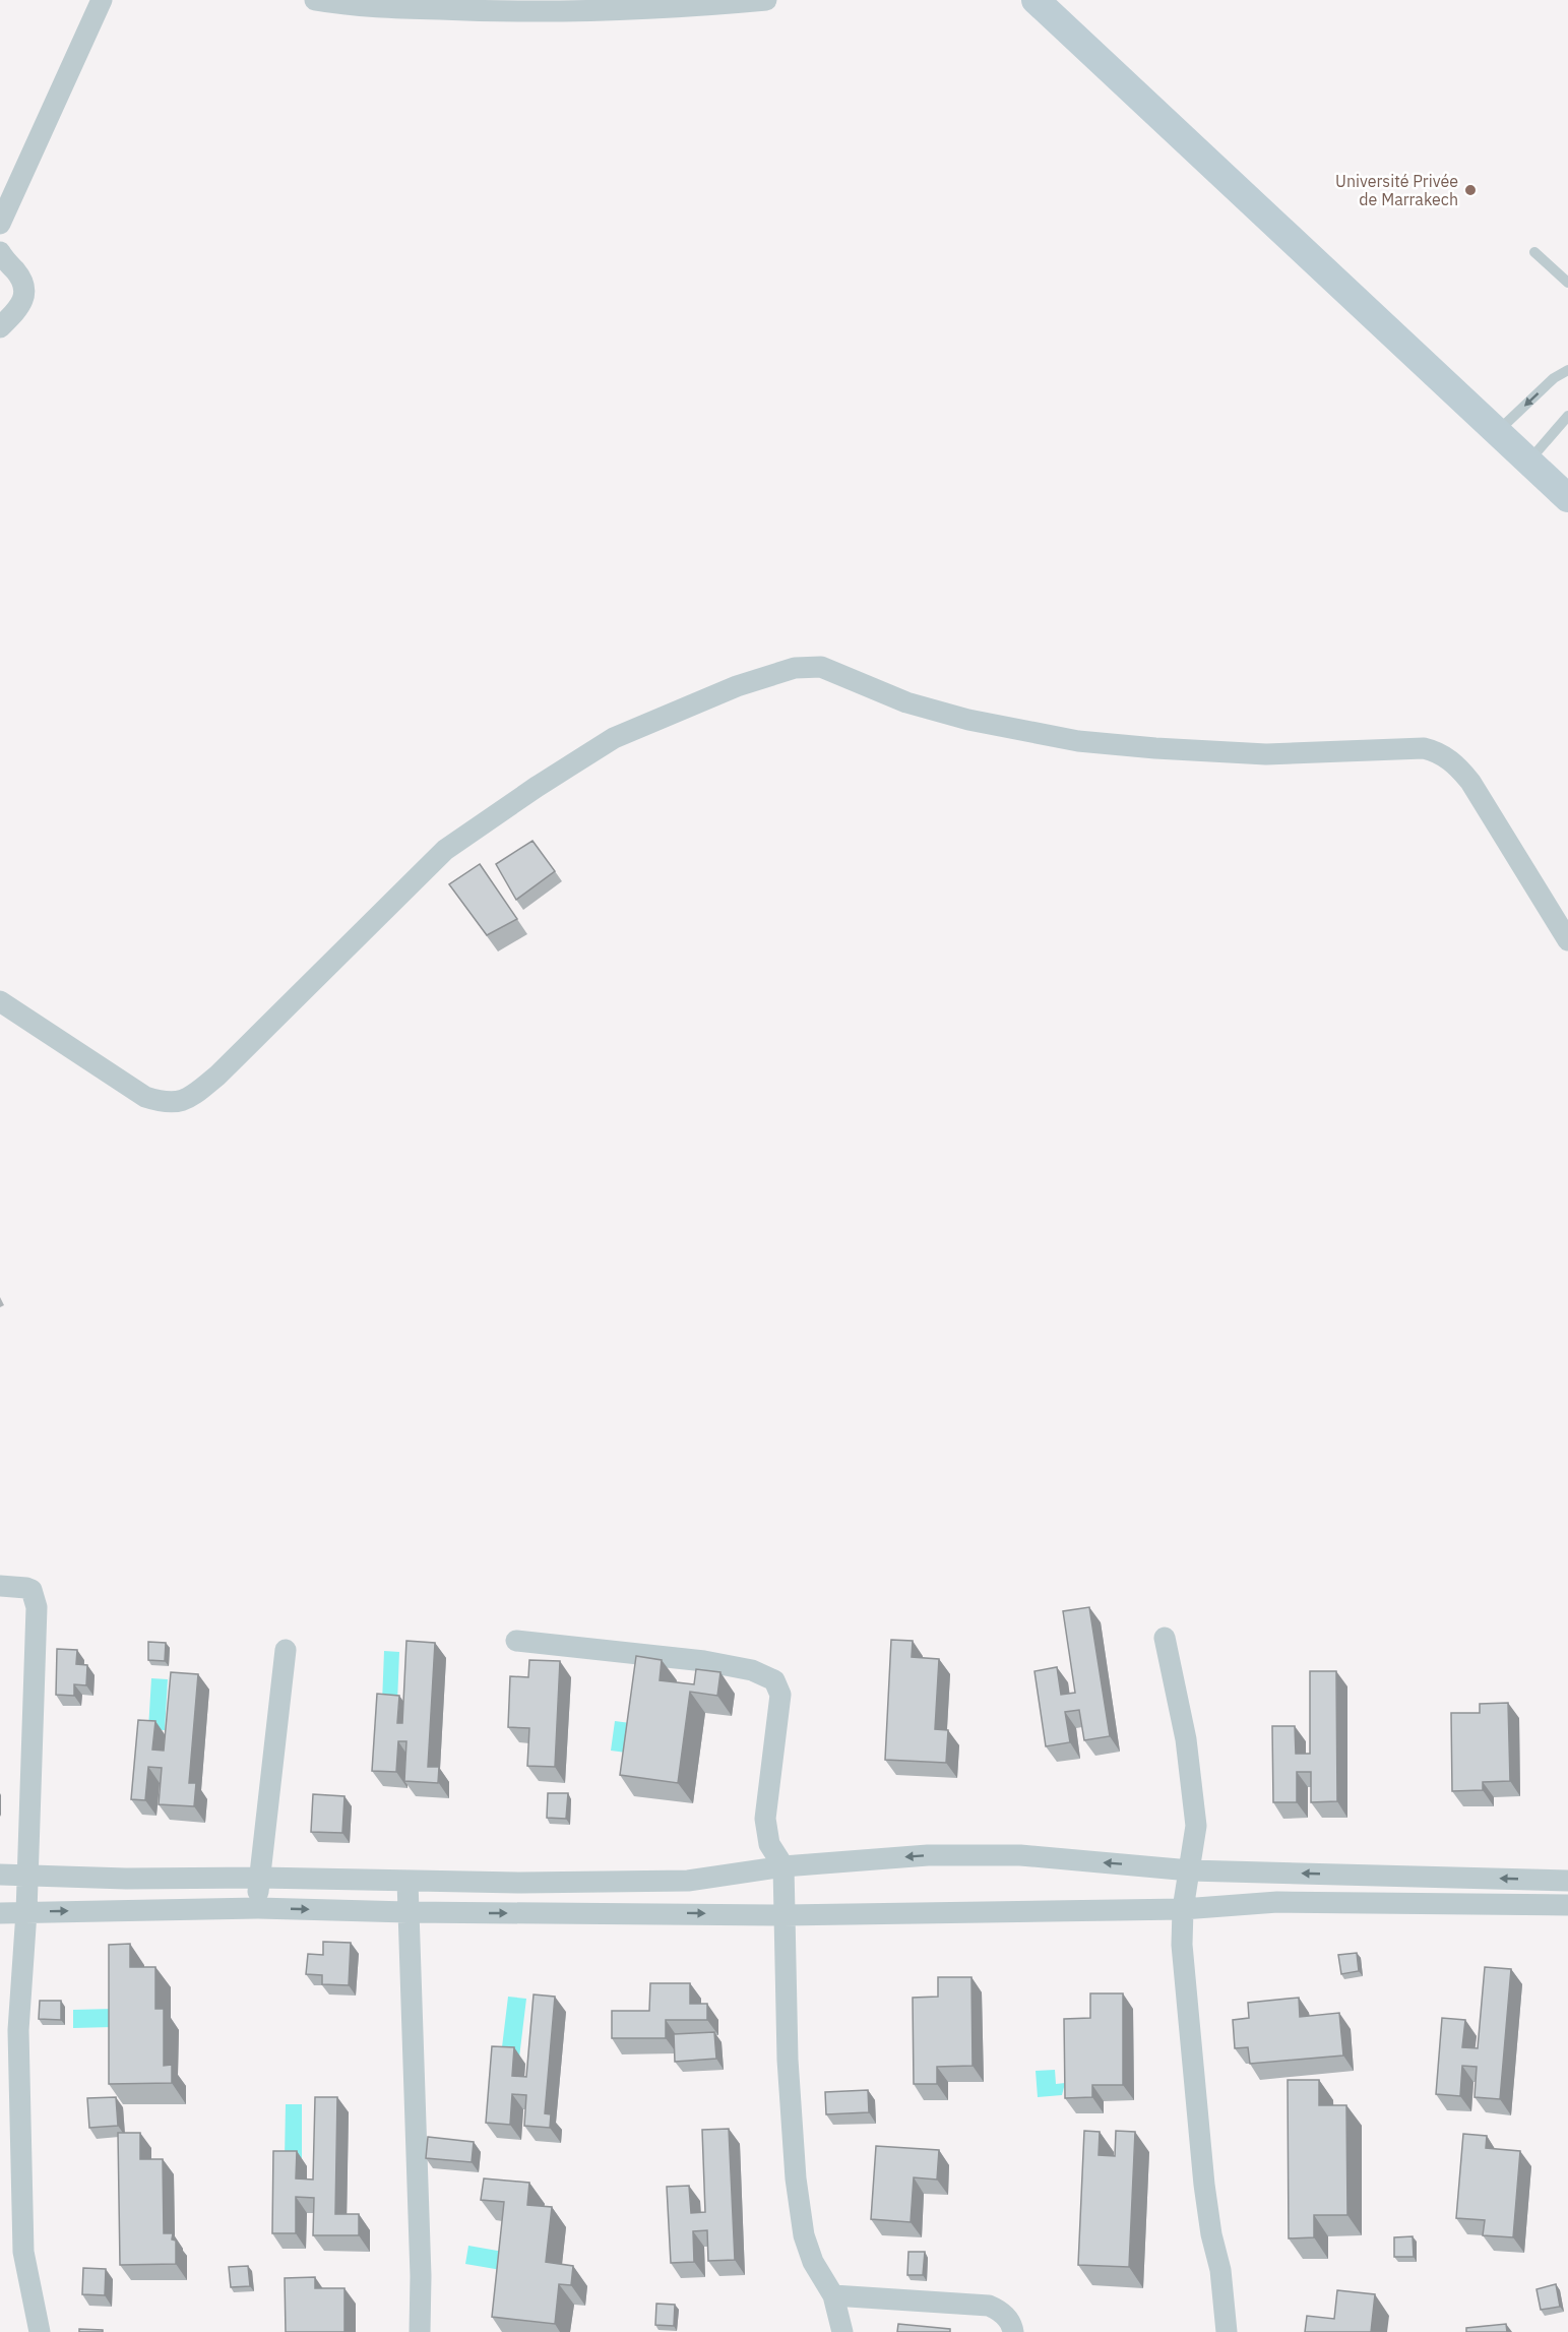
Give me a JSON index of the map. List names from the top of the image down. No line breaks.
{"places":["Université Privée de Marrakech"]}
